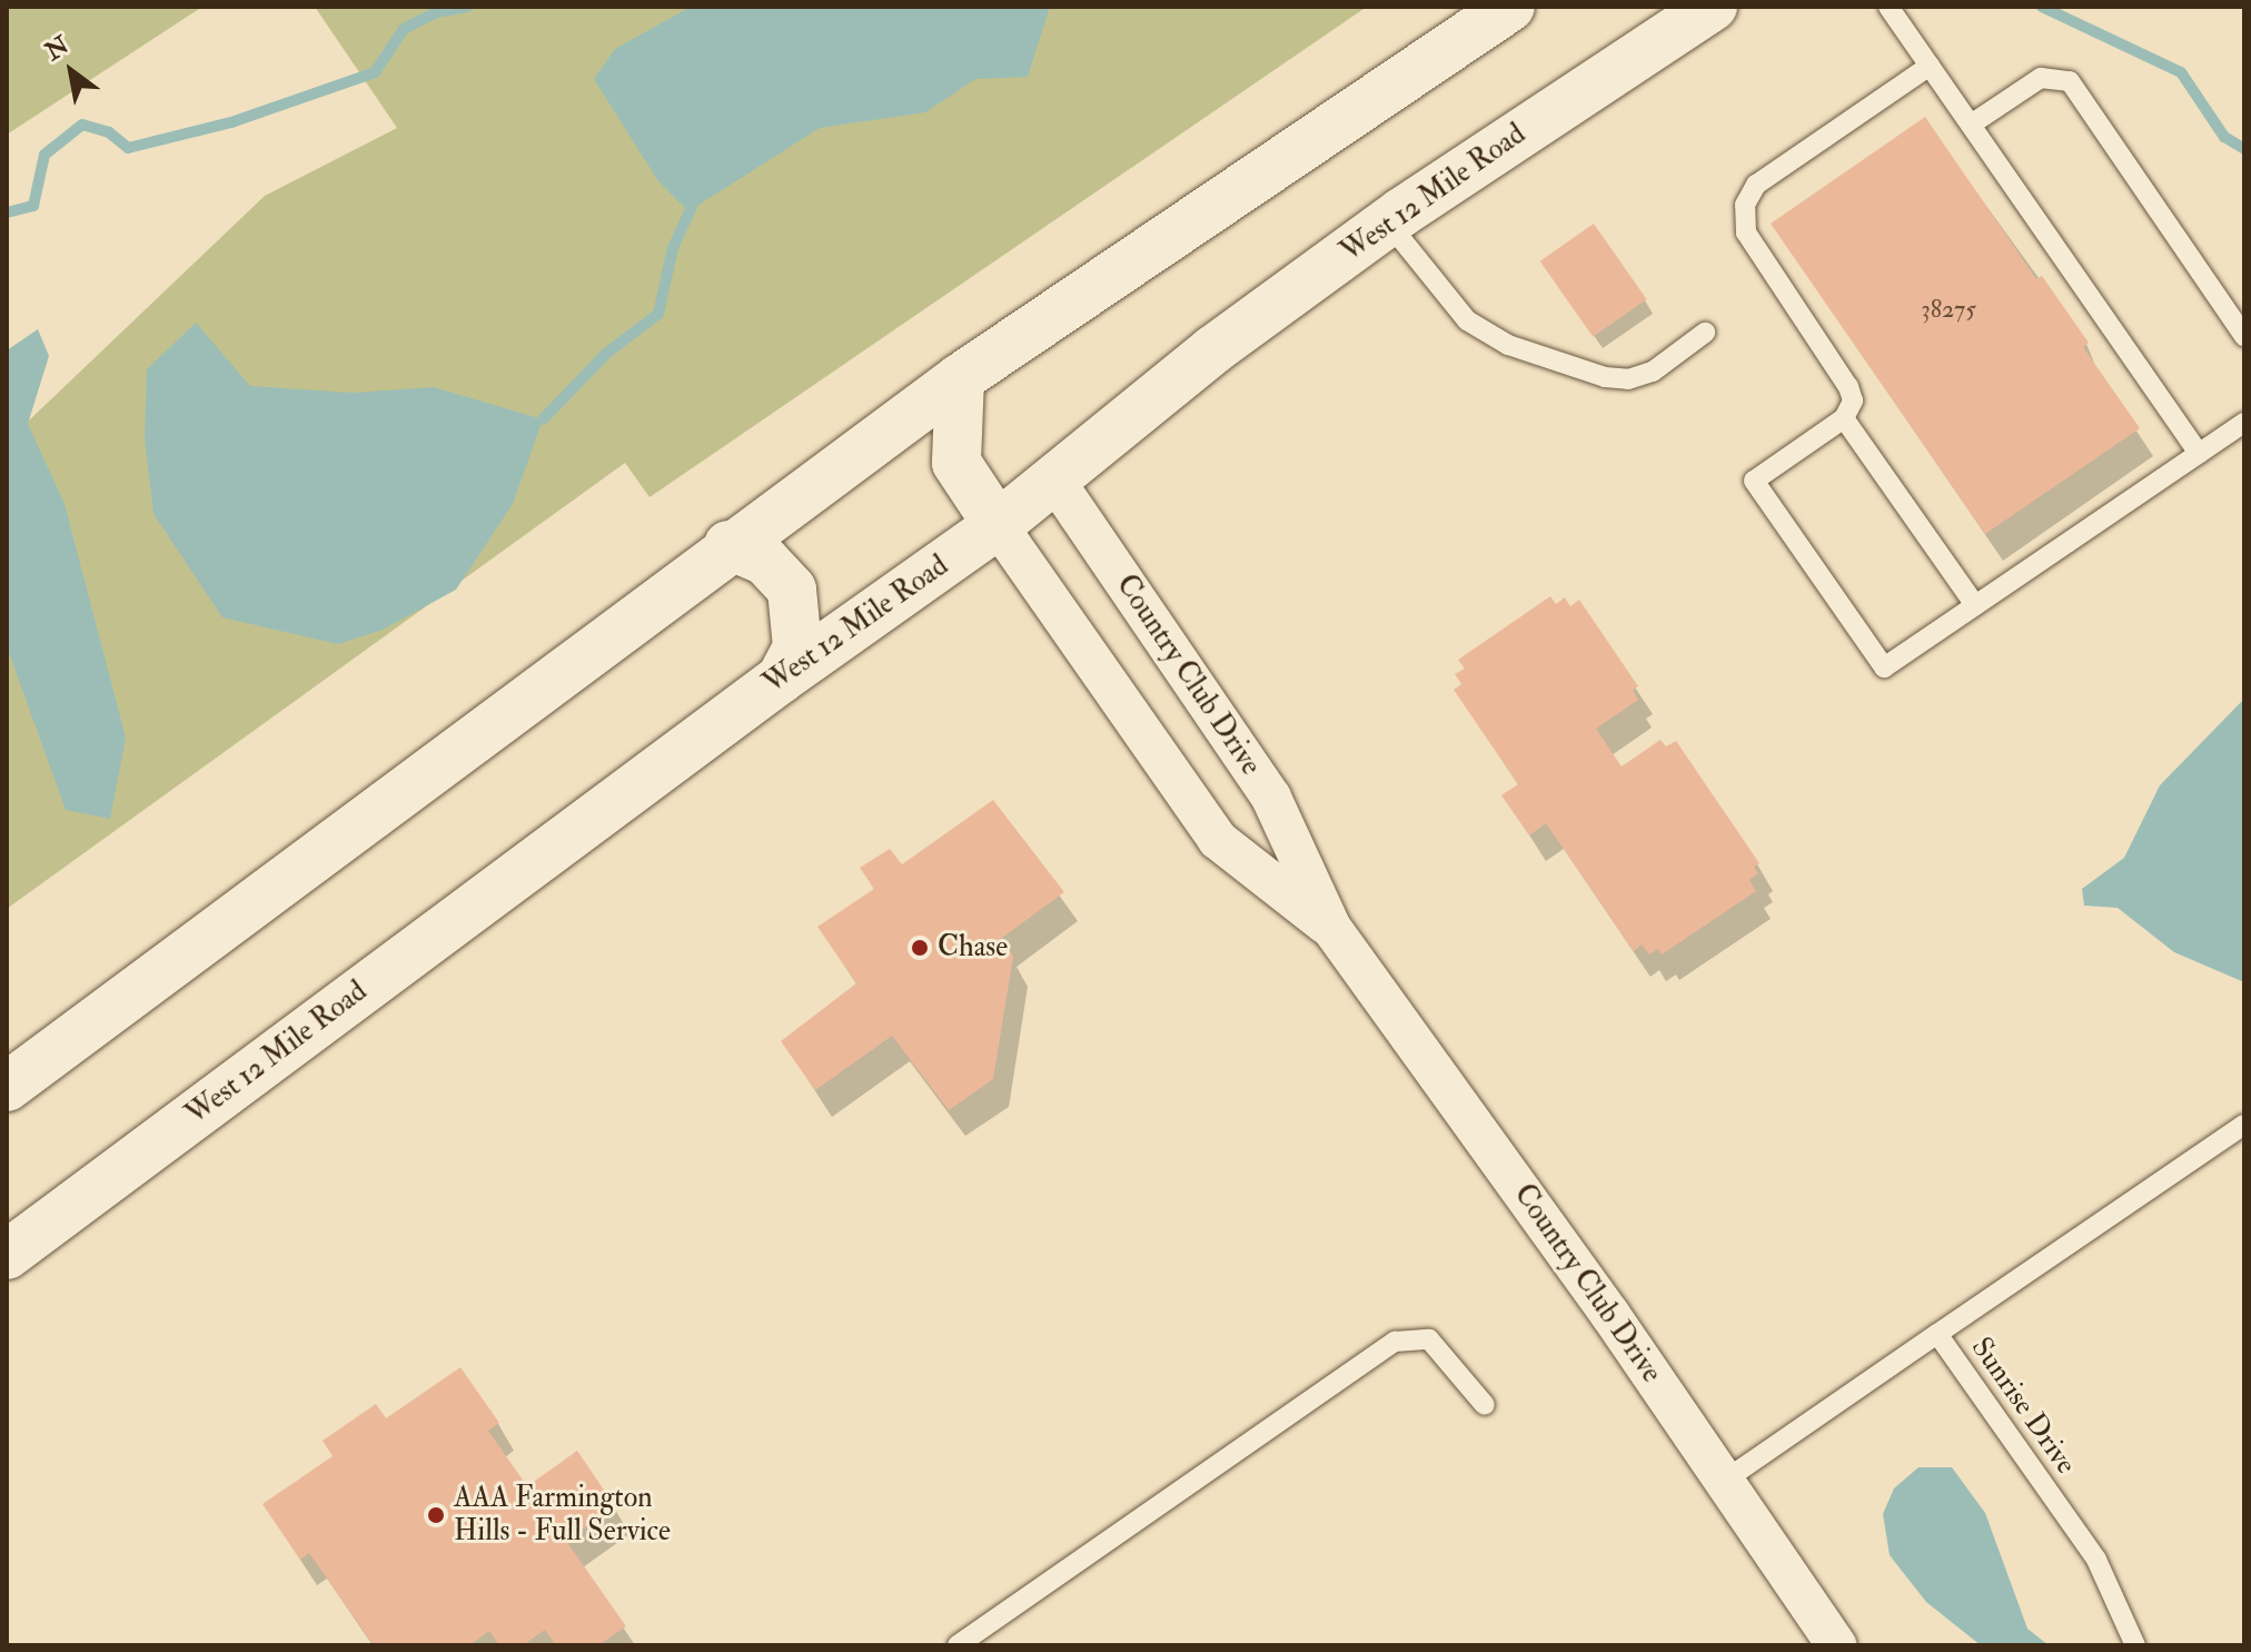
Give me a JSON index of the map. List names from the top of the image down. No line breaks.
{"streets":{"main road":["West 12 Mile Road"],"street":["Country Club Drive"],"lane":["Sunrise Drive"]},"crossings":[["West 12 Mile Road","Country Club Drive"],["Country Club Drive","Sunrise Drive"]],"places":["Chase","AAA Farmington Hills - Full Service"],"house_numbers":["38275"],"north":"top left"}
